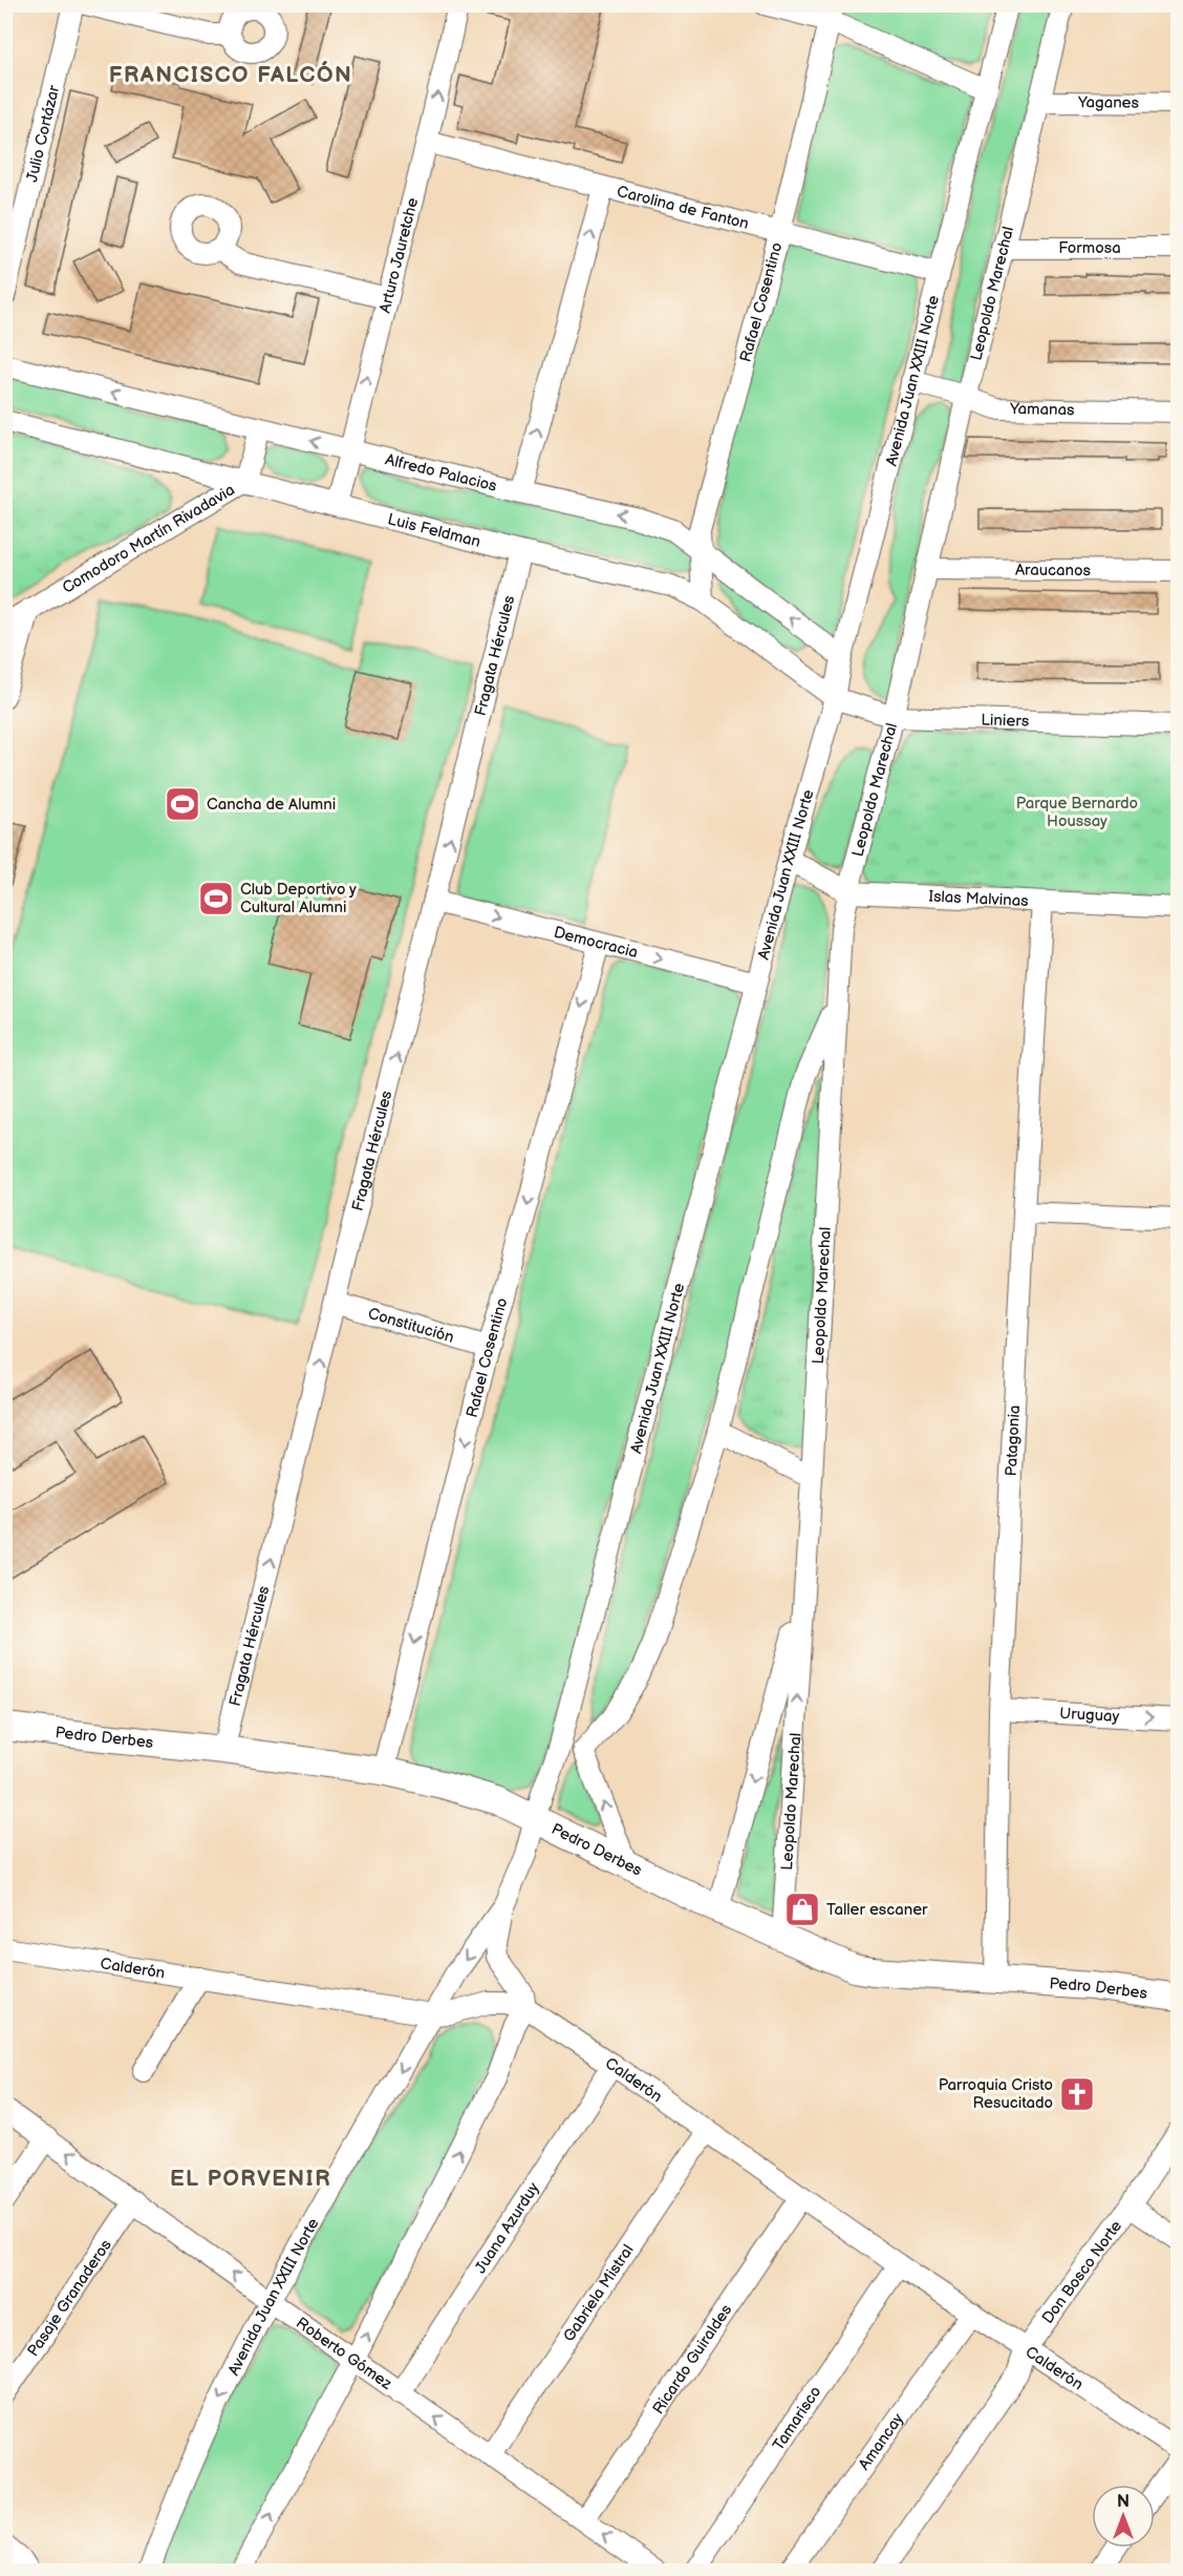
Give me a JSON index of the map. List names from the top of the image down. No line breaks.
{"streets":{"main road":["Pedro Derbes"],"street":["Yaganes","Julio Cortázar","Carolina de Fanton","Formosa","Arturo Jauretche","Leopoldo Marechal","Rafael Cosentino","Avenida Juan XXIII Norte","Yamanas","Alfredo Palacios","Luis Feldman","Comodoro Martín Rivadavia","Araucanos","Fragata Hércules","Liniers","Islas Malvinas","Democracia","Constitución","Patagonia","Uruguay","Calderón","Juana Azurduy","Don Bosco Norte","Gabriela Mistral","Pasaje Granaderos","Roberto Gómez","Ricardo Guiraldes","Tamarisco","Amancay"]},"crossings":[["Yaganes","Leopoldo Marechal"],["Carolina de Fanton","Arturo Jauretche"],["Carolina de Fanton","Rafael Cosentino"],["Carolina de Fanton","Avenida Juan XXIII Norte"],["Formosa","Leopoldo Marechal"],["Arturo Jauretche","Alfredo Palacios"],["Arturo Jauretche","Luis Feldman"],["Leopoldo Marechal","Yamanas"],["Leopoldo Marechal","Araucanos"],["Leopoldo Marechal","Liniers"],["Leopoldo Marechal","Islas Malvinas"],["Leopoldo Marechal","Pedro Derbes"],["Rafael Cosentino","Alfredo Palacios"],["Rafael Cosentino","Luis Feldman"],["Rafael Cosentino","Democracia"],["Rafael Cosentino","Constitución"],["Rafael Cosentino","Pedro Derbes"],["Avenida Juan XXIII Norte","Yamanas"],["Avenida Juan XXIII Norte","Alfredo Palacios"],["Avenida Juan XXIII Norte","Luis Feldman"],["Avenida Juan XXIII Norte","Liniers"],["Avenida Juan XXIII Norte","Islas Malvinas"],["Avenida Juan XXIII Norte","Democracia"],["Avenida Juan XXIII Norte","Pedro Derbes"],["Avenida Juan XXIII Norte","Calderón"],["Avenida Juan XXIII Norte","Roberto Gómez"],["Alfredo Palacios","Comodoro Martín Rivadavia"],["Luis Feldman","Comodoro Martín Rivadavia"],["Luis Feldman","Fragata Hércules"],["Luis Feldman","Liniers"],["Fragata Hércules","Democracia"],["Fragata Hércules","Constitución"],["Fragata Hércules","Pedro Derbes"],["Islas Malvinas","Patagonia"],["Patagonia","Uruguay"],["Patagonia","Pedro Derbes"],["Calderón","Juana Azurduy"],["Calderón","Don Bosco Norte"],["Calderón","Gabriela Mistral"],["Calderón","Ricardo Guiraldes"],["Calderón","Tamarisco"],["Calderón","Amancay"],["Juana Azurduy","Roberto Gómez"],["Gabriela Mistral","Roberto Gómez"],["Pasaje Granaderos","Roberto Gómez"],["Roberto Gómez","Ricardo Guiraldes"]],"one_way":["Rafael Cosentino","Alfredo Palacios","Fragata Hércules","Democracia","Uruguay","Roberto Gómez"],"districts":["FRANCISCO FALCÓN","EL PORVENIR"],"parks":["Parque Bernardo Houssay"],"places":{"sports":["Cancha de Alumni","Club Deportivo y Cultural Alumni"],"shop":["Taller escaner"],"church":["Parroquia Cristo Resucitado"]},"north":"top"}
